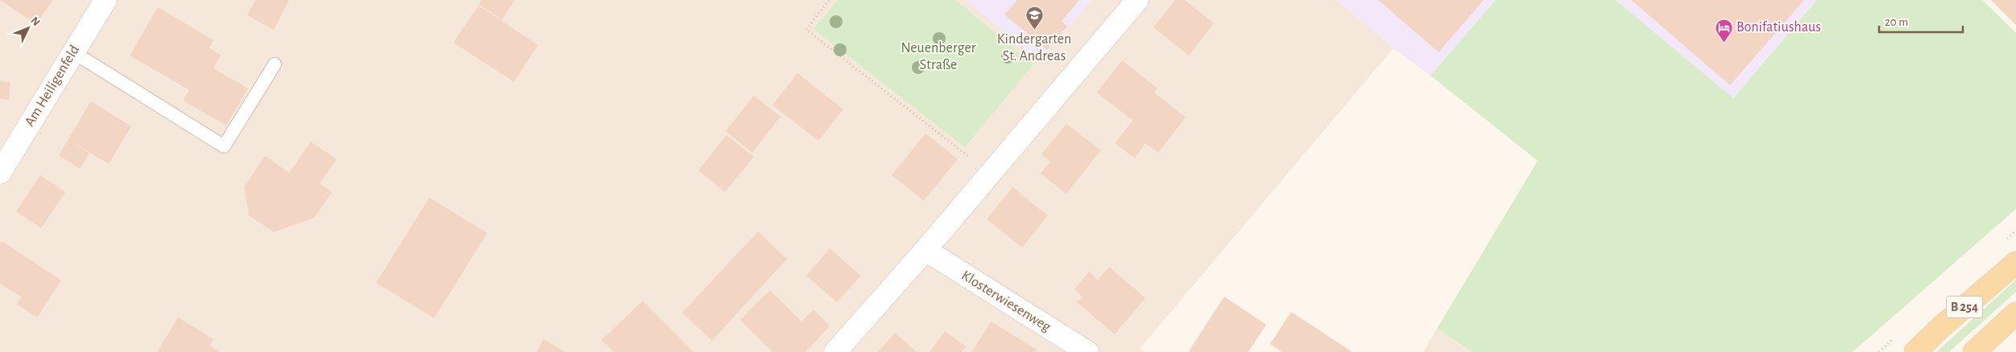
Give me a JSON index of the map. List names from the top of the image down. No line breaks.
{"streets":{"main road":["B 254"],"street":["Am Heiligenfeld","Klosterwiesenweg"]},"parks":["Neuenberger Straße"],"places":{"school or university":["Kindergarten St. Andreas"],"hotel":["Bonifatiushaus"]},"scale_bar":"20 m","north":"top right"}
